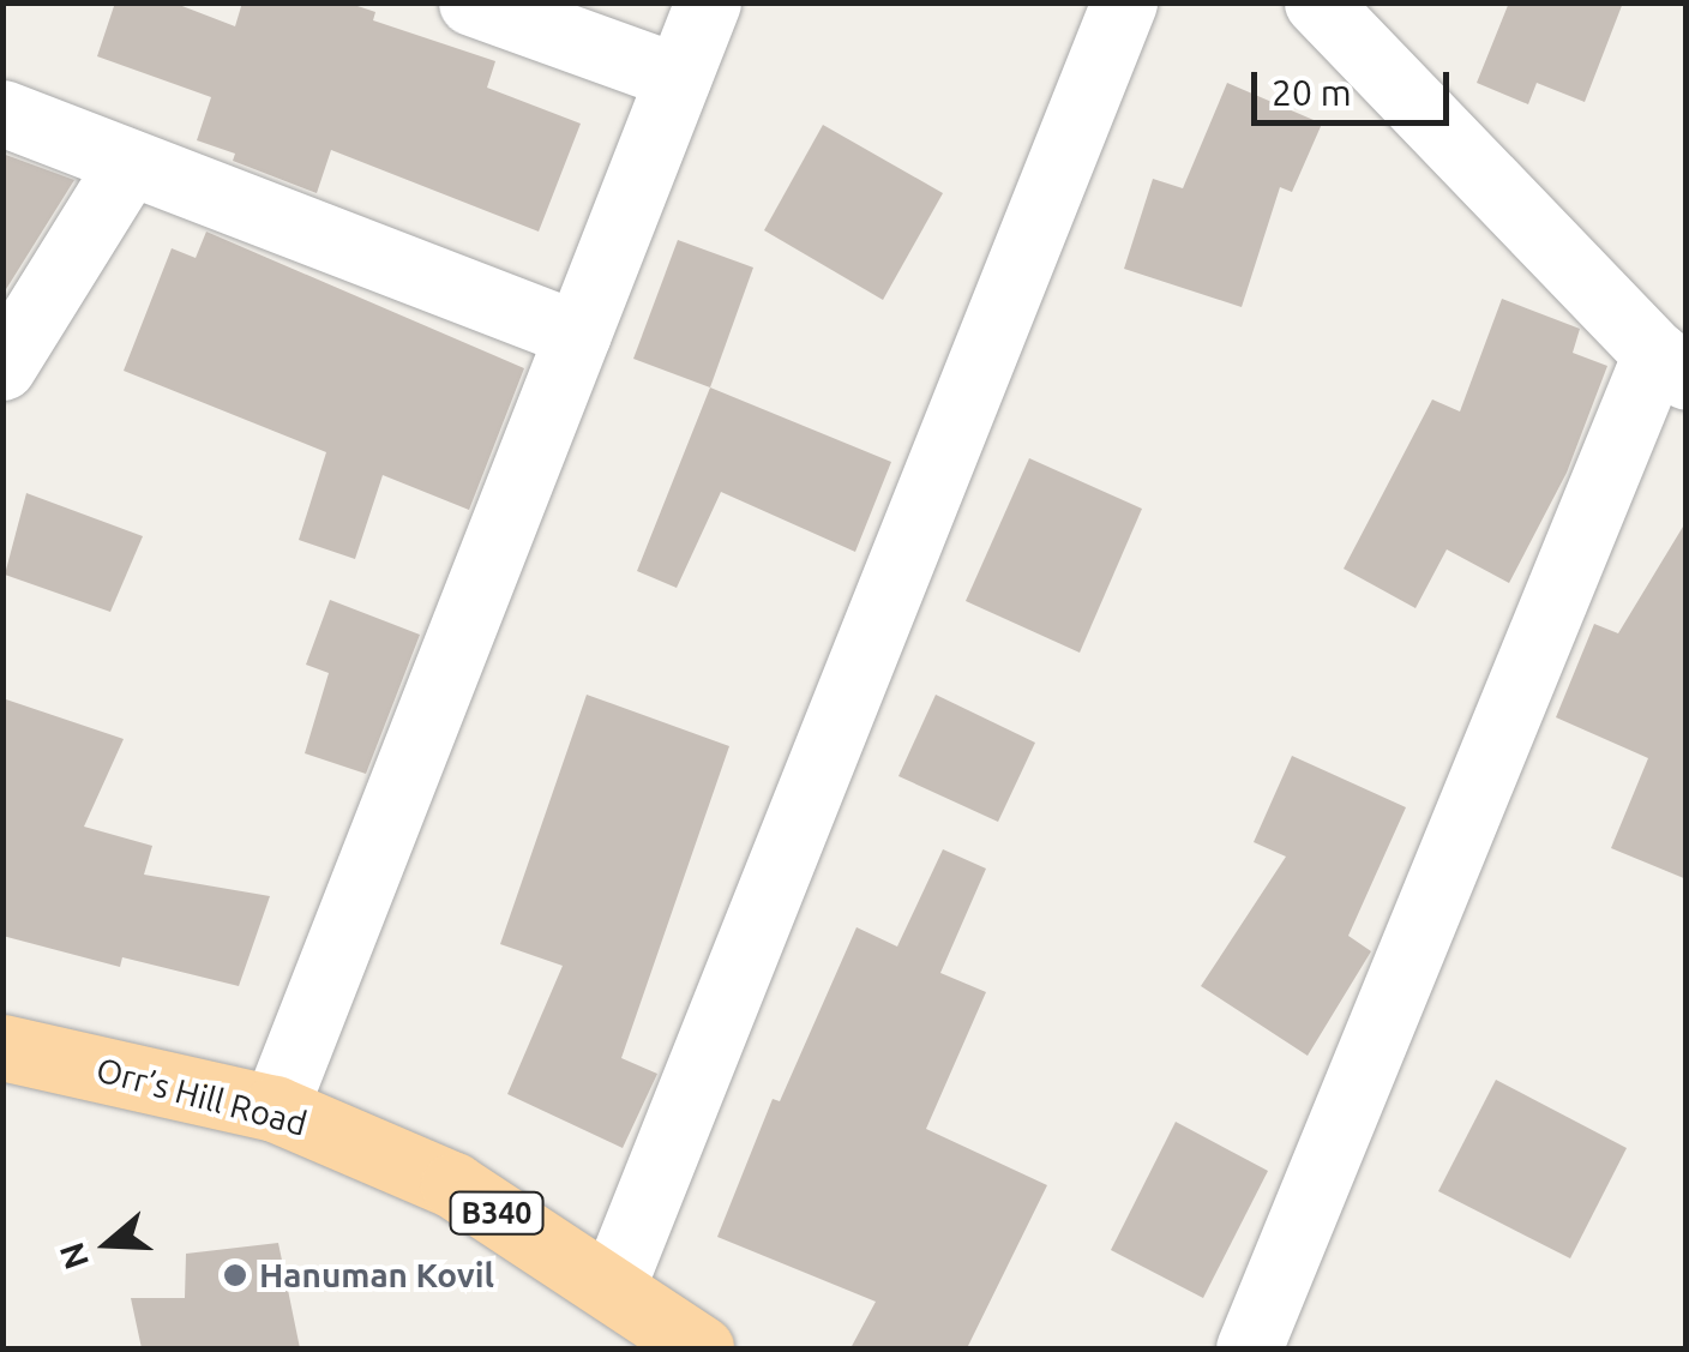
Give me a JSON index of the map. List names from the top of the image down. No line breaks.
{"streets":{"main road":["Orr’s Hill Road","B340"]},"places":["Hanuman Kovil"],"scale_bar":"20 m","north":"left"}
